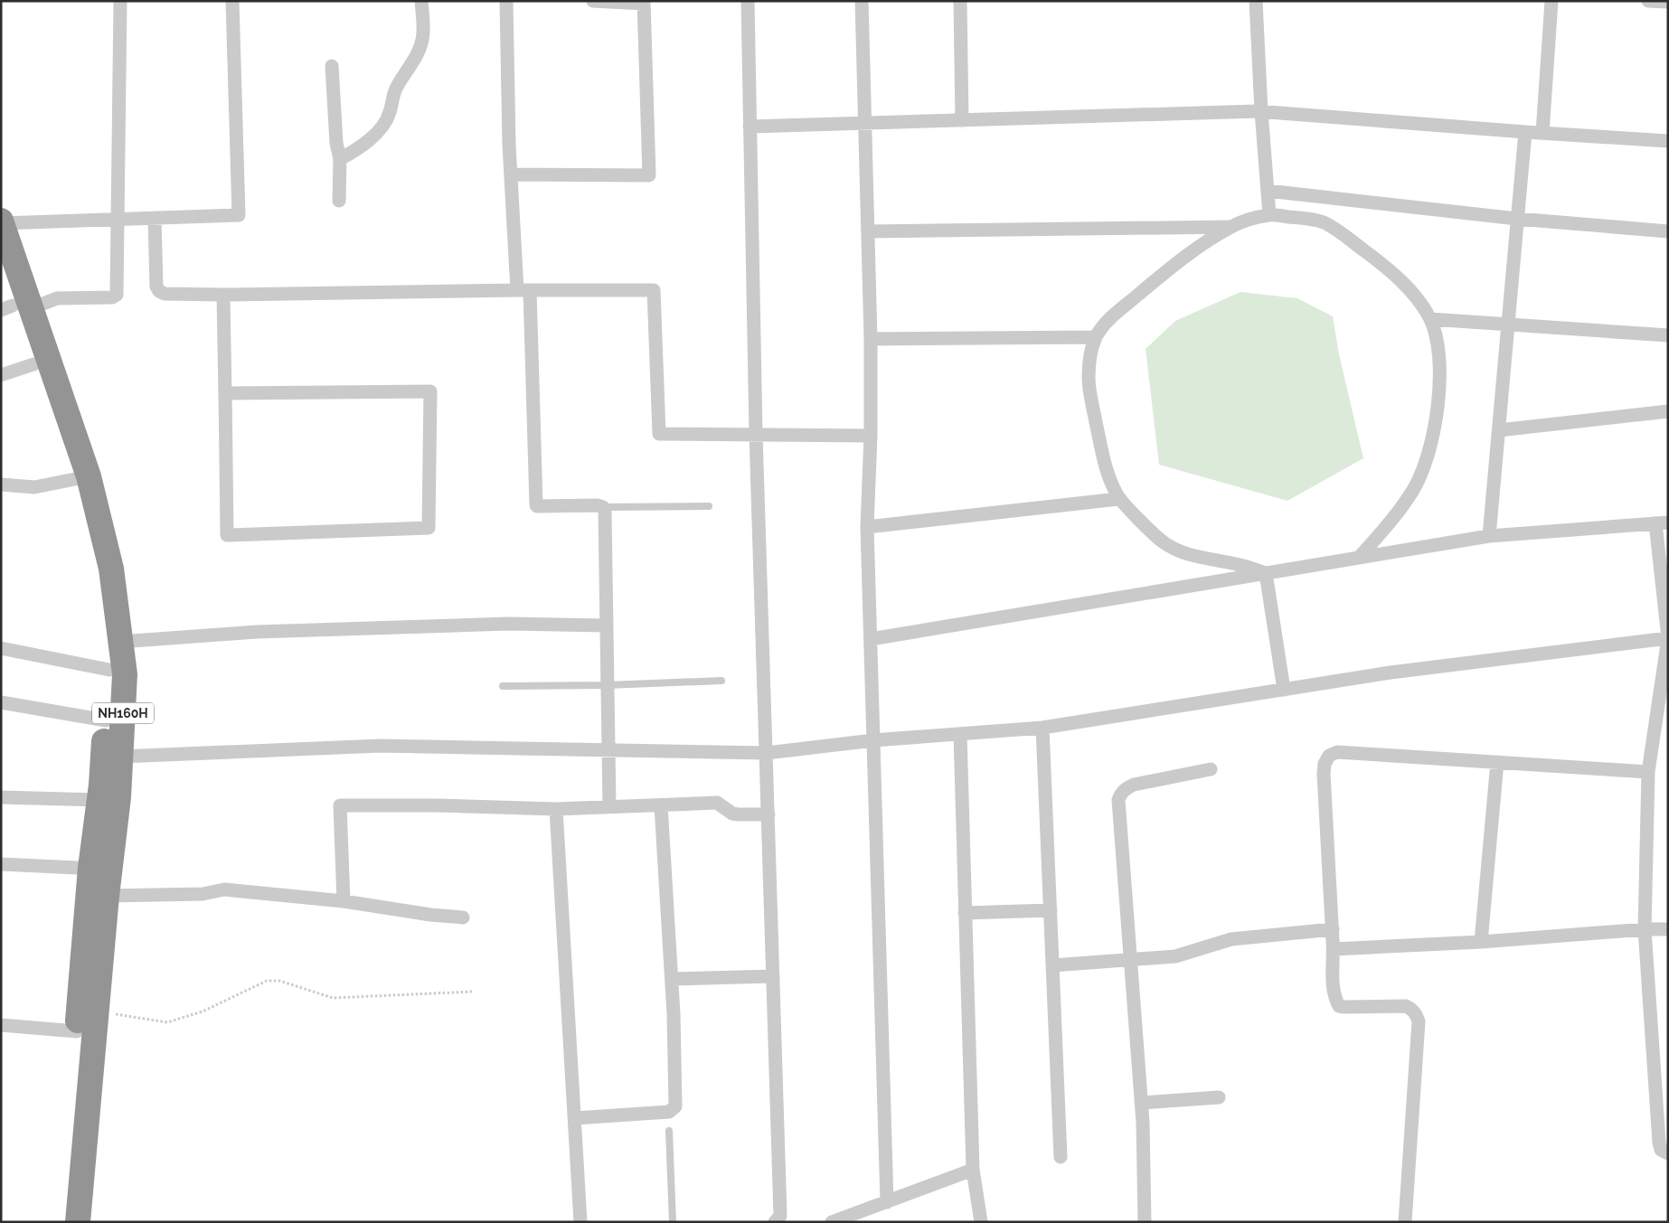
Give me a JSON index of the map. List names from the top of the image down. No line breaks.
{"streets":{"highway":["NH160H"]}}
